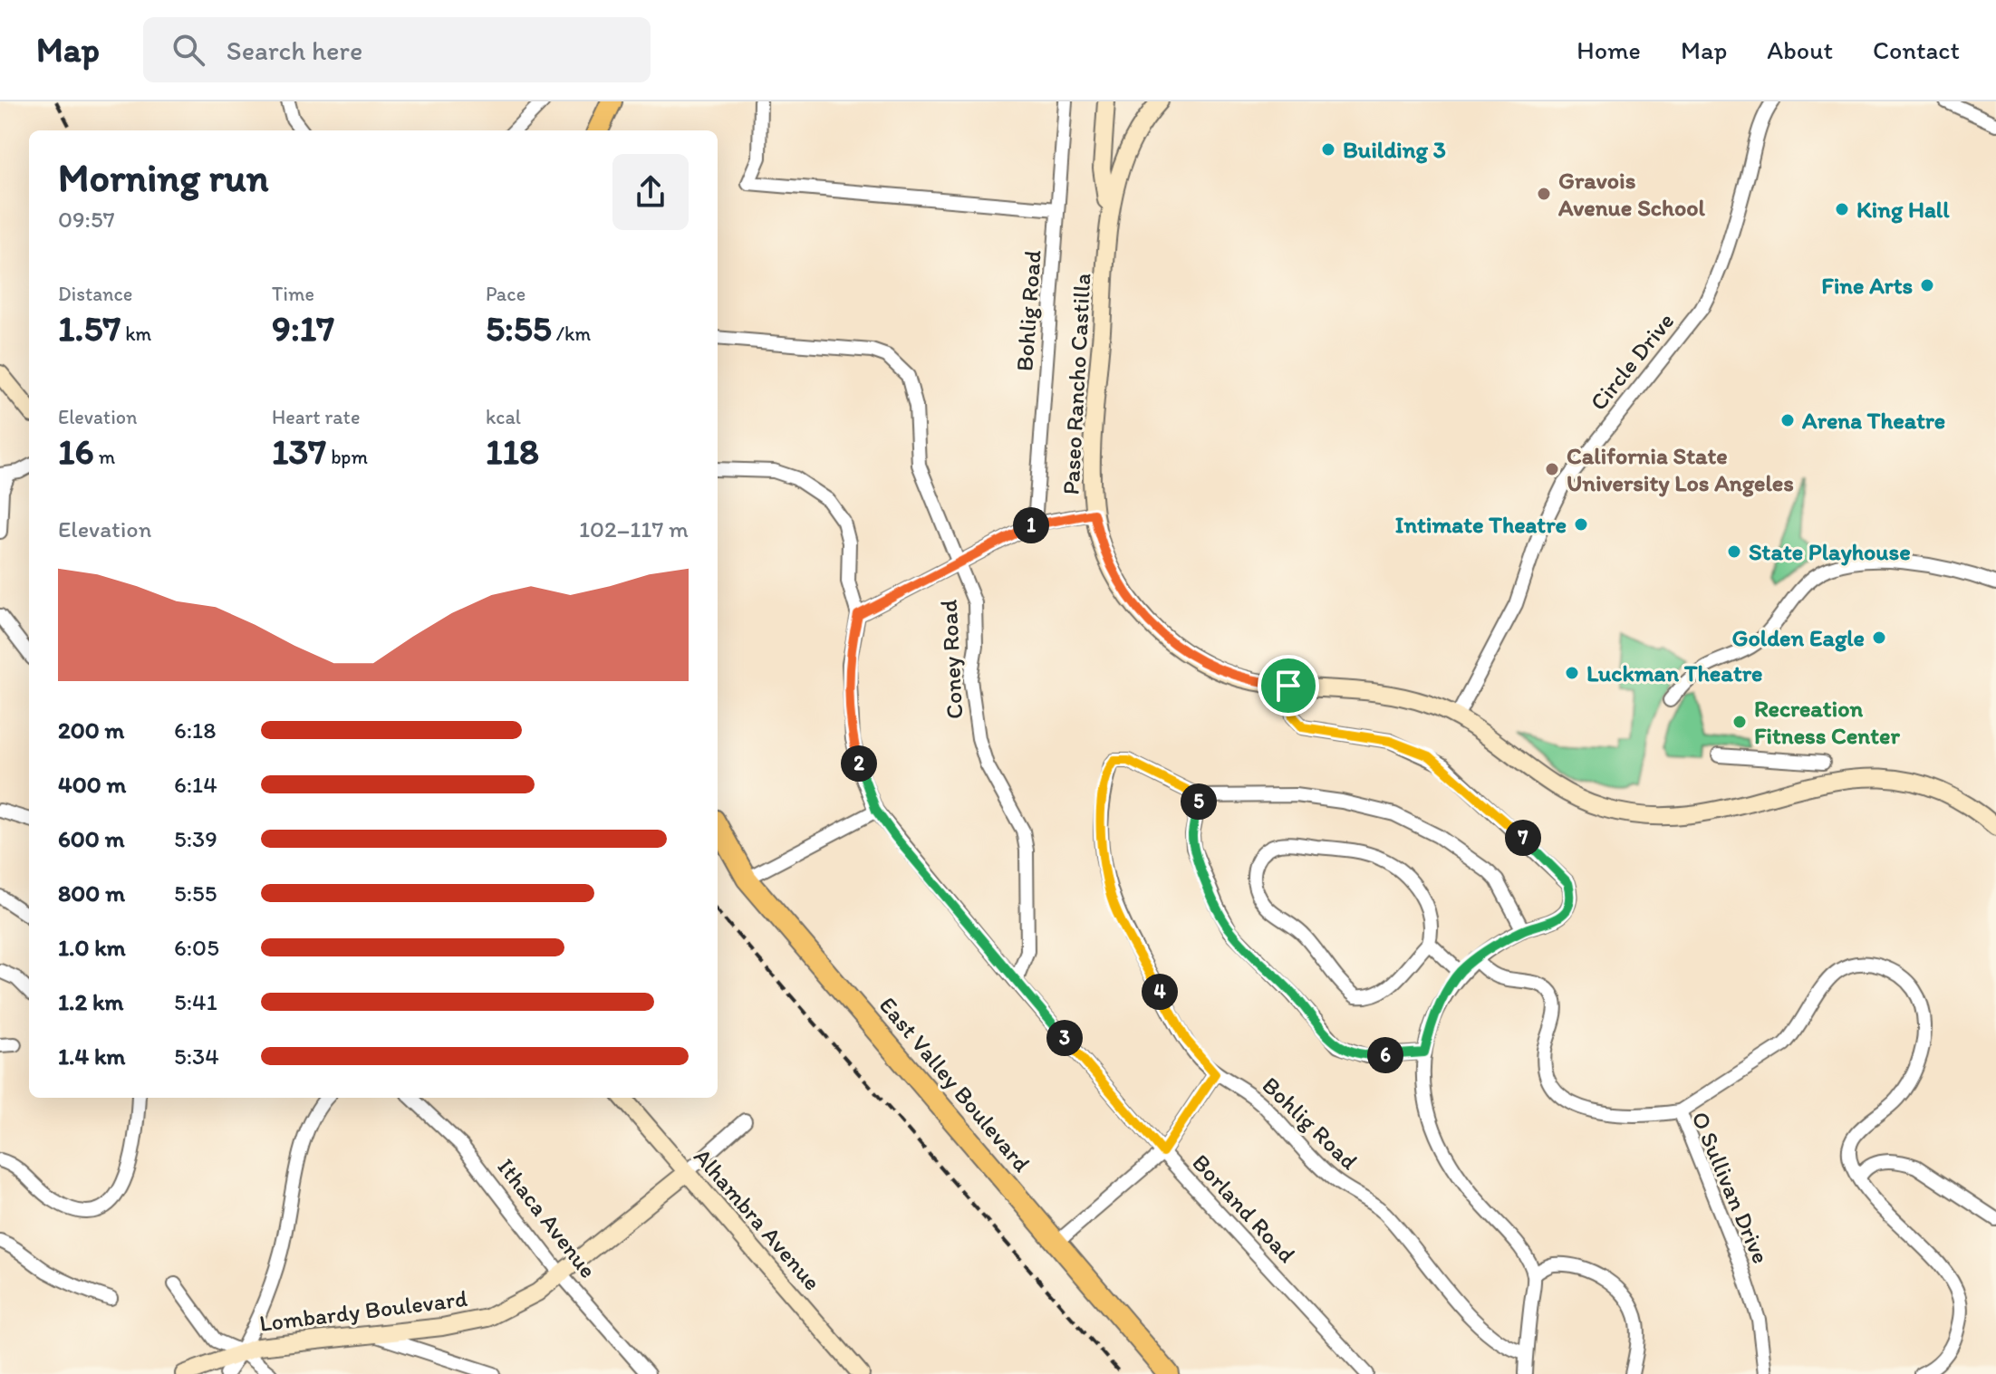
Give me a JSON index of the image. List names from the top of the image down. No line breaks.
{"streets":{"main road":["East Valley Boulevard"],"street":["Bohlig Road","Circle Drive","Paseo Rancho Castilla","Coney Road","O Sullivan Drive","Borland Road","Ithaca Avenue","Alhambra Avenue","Lombardy Boulevard"]},"crossings":[["Circle Drive","Paseo Rancho Castilla"],["Coney Road","Borland Road"],["Ithaca Avenue","Lombardy Boulevard"],["Alhambra Avenue","Lombardy Boulevard"]],"places":["Building 3","Gravois Avenue School","King Hall","Fine Arts","Arena Theatre","California State University Los Angeles","Intimate Theatre","State Playhouse","Golden Eagle","Luckman Theatre","Recreation Fitness Center"],"page":{"header":"Map","search":"Search here","nav":["Home","Map","About","Contact"],"heading":["Morning run","09:57"],"stats":[["Distance","1.57 km"],["Time","9:17"],["Pace","5:55 /km"],["Elevation","16 m"],["Heart rate","137 bpm"],["kcal","118"]],"chart":["Elevation","102–117 m"],"pins":["1","2","5","7","4","3","6"],"list":[{"name":"200 m","note":"6:18"},{"name":"400 m","note":"6:14"},{"name":"600 m","note":"5:39"},{"name":"800 m","note":"5:55"},{"name":"1.0 km","note":"6:05"},{"name":"1.2 km","note":"5:41"},{"name":"1.4 km","note":"5:34"}]}}
